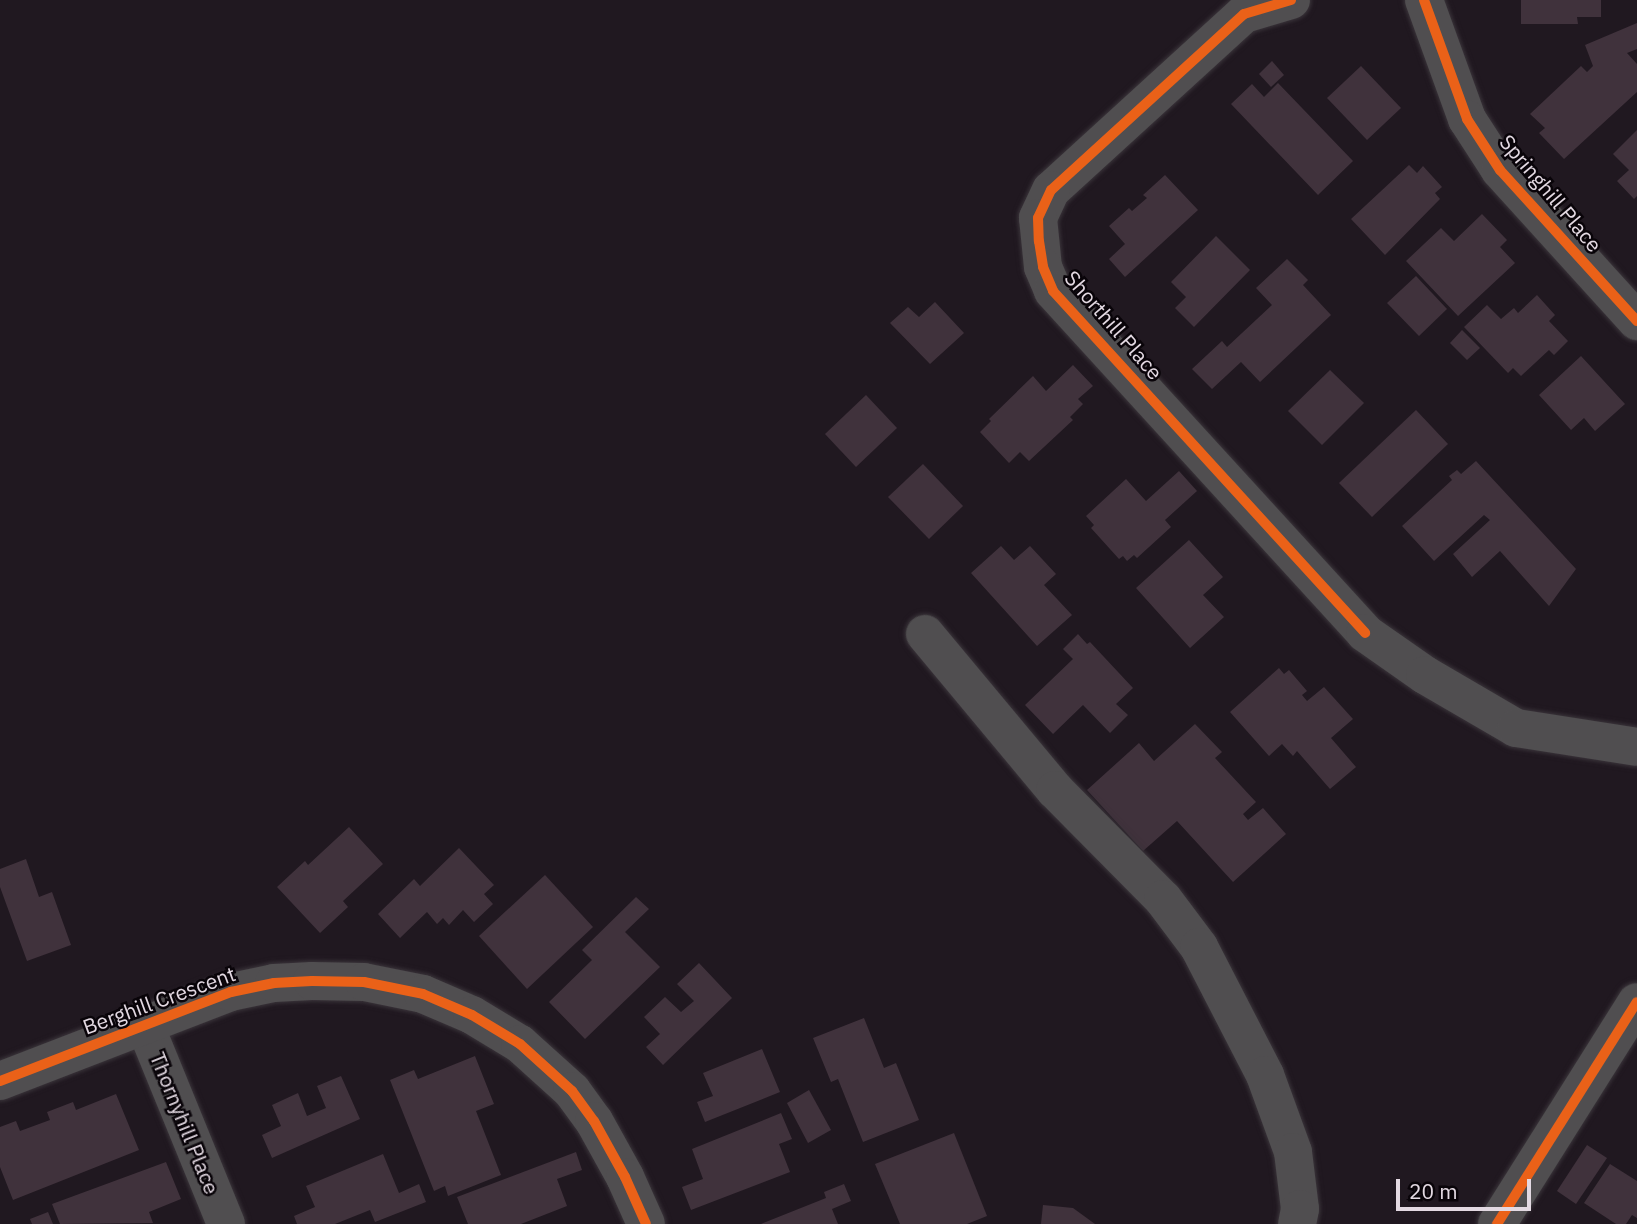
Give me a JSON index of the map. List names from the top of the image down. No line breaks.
{"streets":{"street":["Springhill Place","Shorthill Place","Berghill Crescent","Thornyhill Place"]},"crossings":[["Berghill Crescent","Thornyhill Place"]],"scale_bar":"20 m"}
